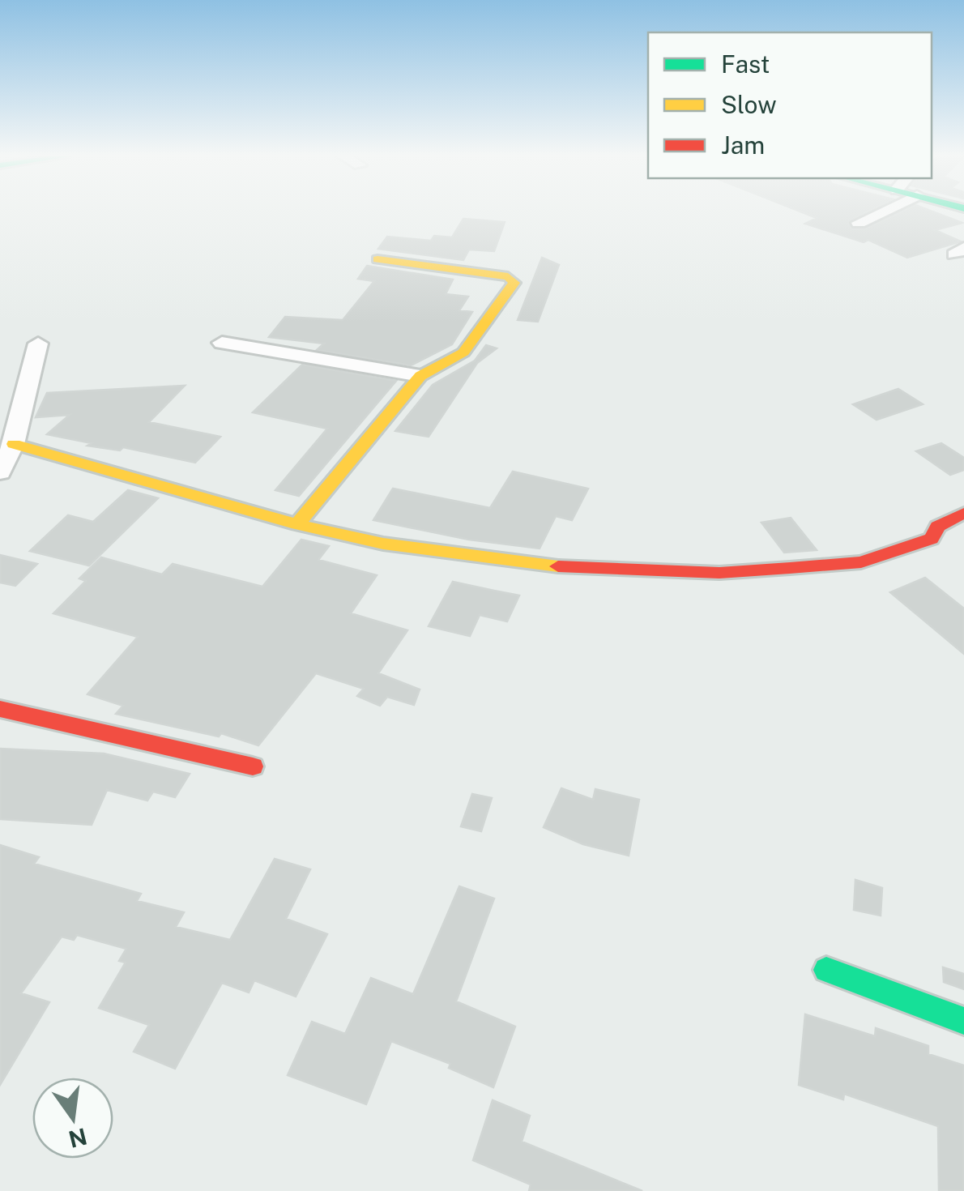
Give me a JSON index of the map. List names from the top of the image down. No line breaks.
{"legend":["Fast","Slow","Jam"],"north":"bottom"}
